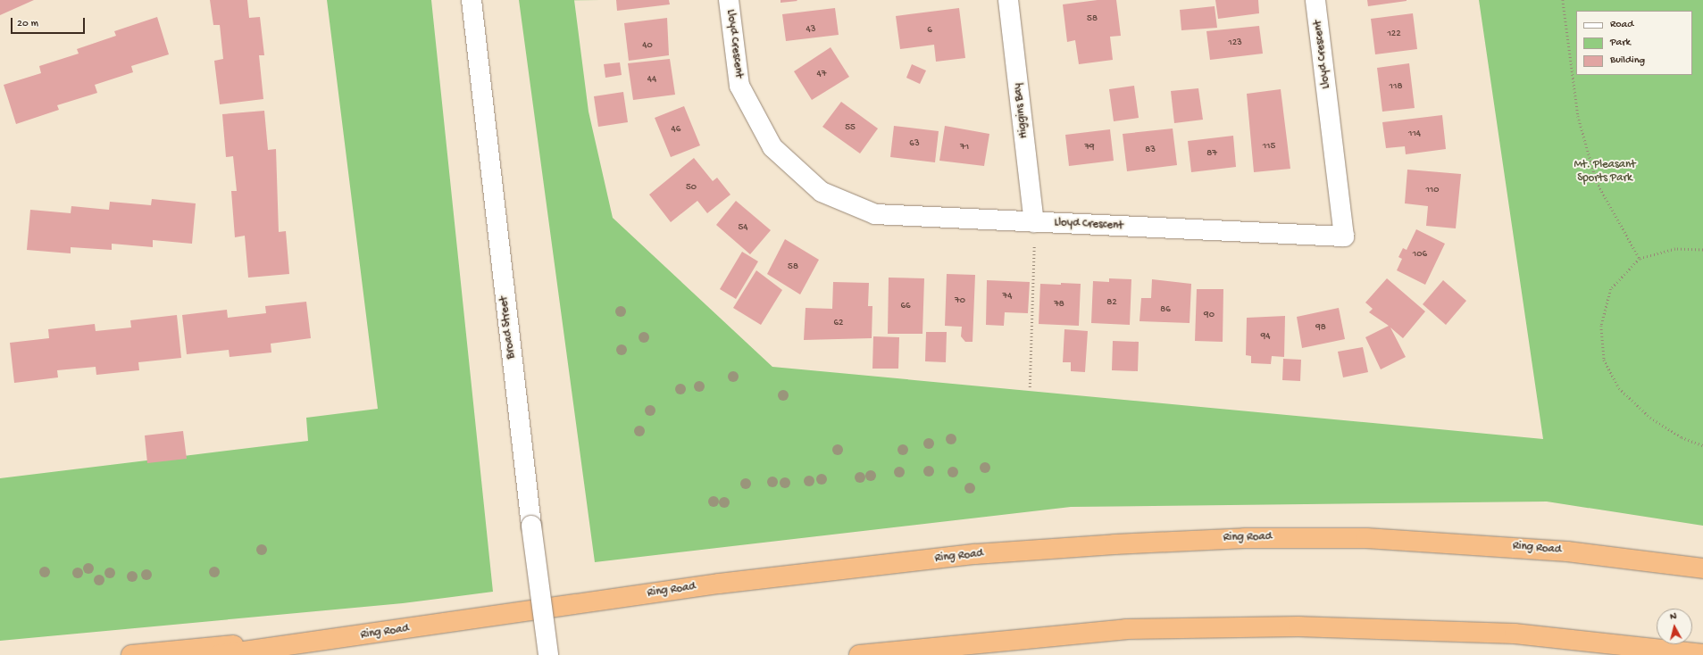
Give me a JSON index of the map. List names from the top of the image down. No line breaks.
{"streets":{"highway":["Ring Road"],"street":["Lloyd Crescent","Higgins Bay","Broad Street"]},"crossings":[["Lloyd Crescent","Higgins Bay"]],"parks":["Mt. Pleasant Sports Park"],"house_numbers":["58","43","6","122","123","40","47","44","118","55","46","114","63","115","71","79","83","87","50","110","54","106","58","74","70","82","78","66","86","90","62","98","94"],"legend":["Road","Park","Building"],"scale_bar":"20 m","north":"top"}
